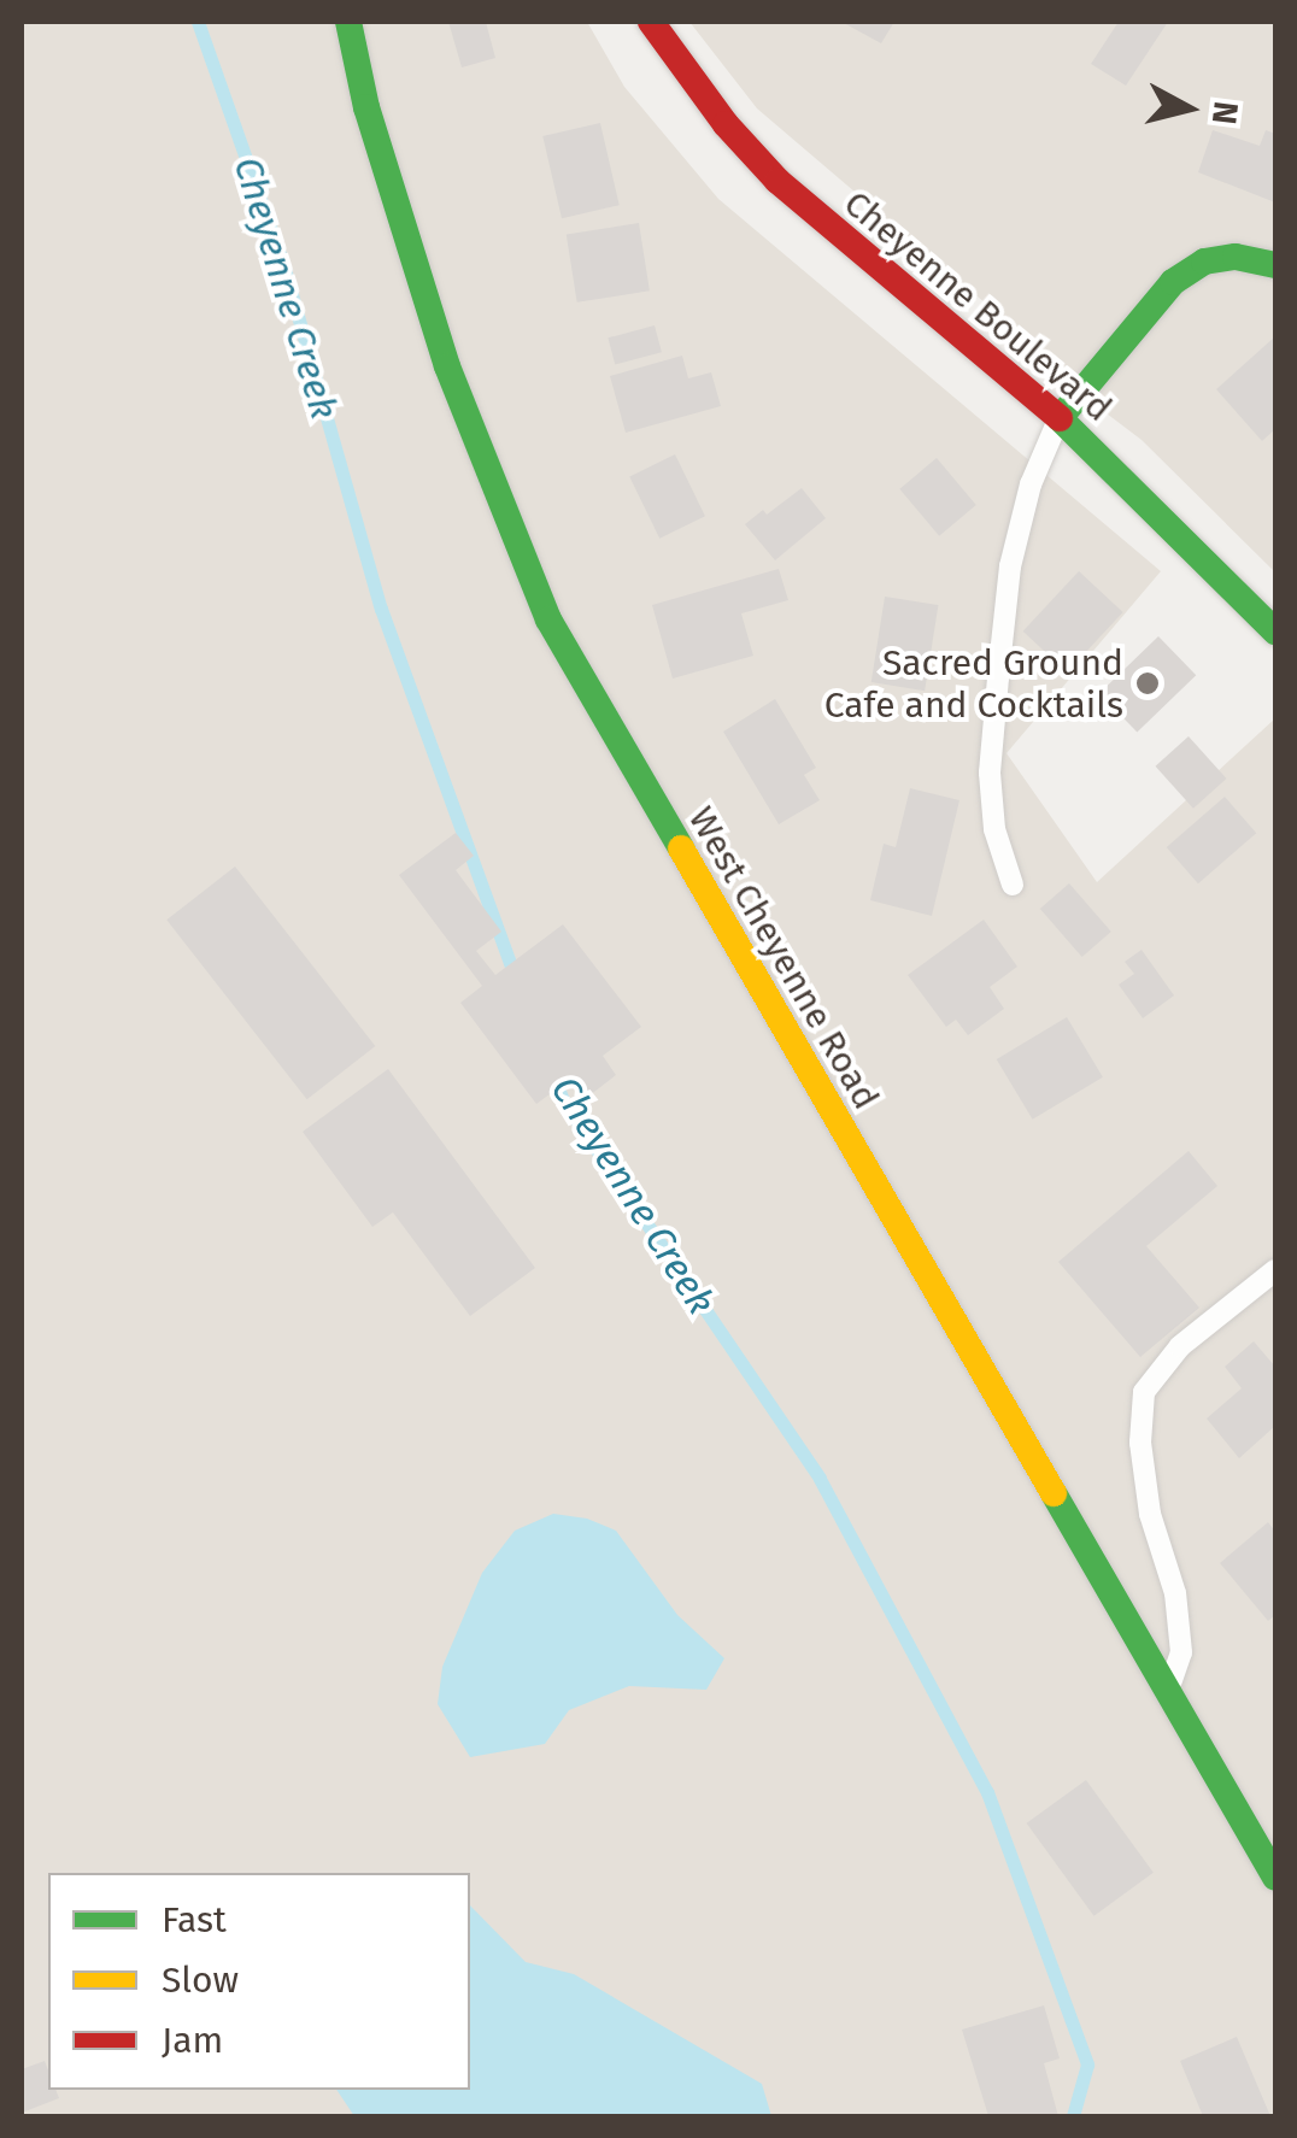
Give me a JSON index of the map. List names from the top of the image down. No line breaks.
{"streets":{"street":["Cheyenne Boulevard","West Cheyenne Road"]},"water":["Cheyenne Creek"],"places":["Sacred Ground Cafe and Cocktails"],"legend":["Fast","Slow","Jam"],"north":"right"}
